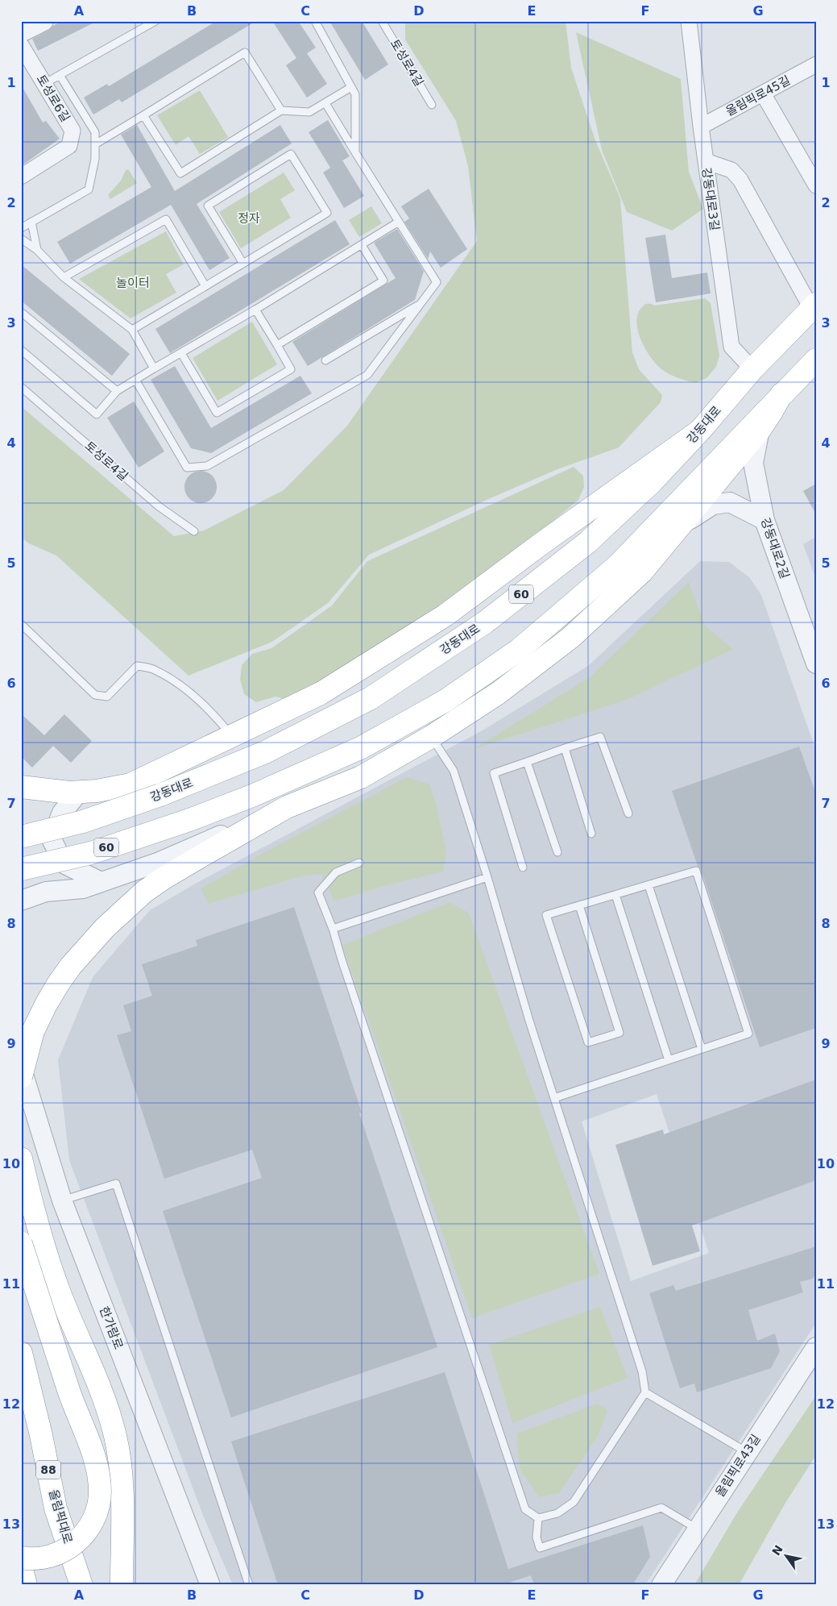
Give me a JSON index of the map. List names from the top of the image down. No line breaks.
{"streets":{"main road":["강동대로","60","88","올림픽대로"],"street":["올림픽로45길","토성로6길","강동대로3길","강동대로2길","한가람로","올림픽로43길"],"lane":["토성로4길"]},"crossings":[["올림픽로45길","강동대로3길"],["강동대로3길","강동대로"]],"parks":["정자","놀이터"],"north":"top left","grid":{"columns":["A","B","C","D","E","F","G"],"rows":["1","2","3","4","5","6","7","8","9","10","11","12","13"]}}
